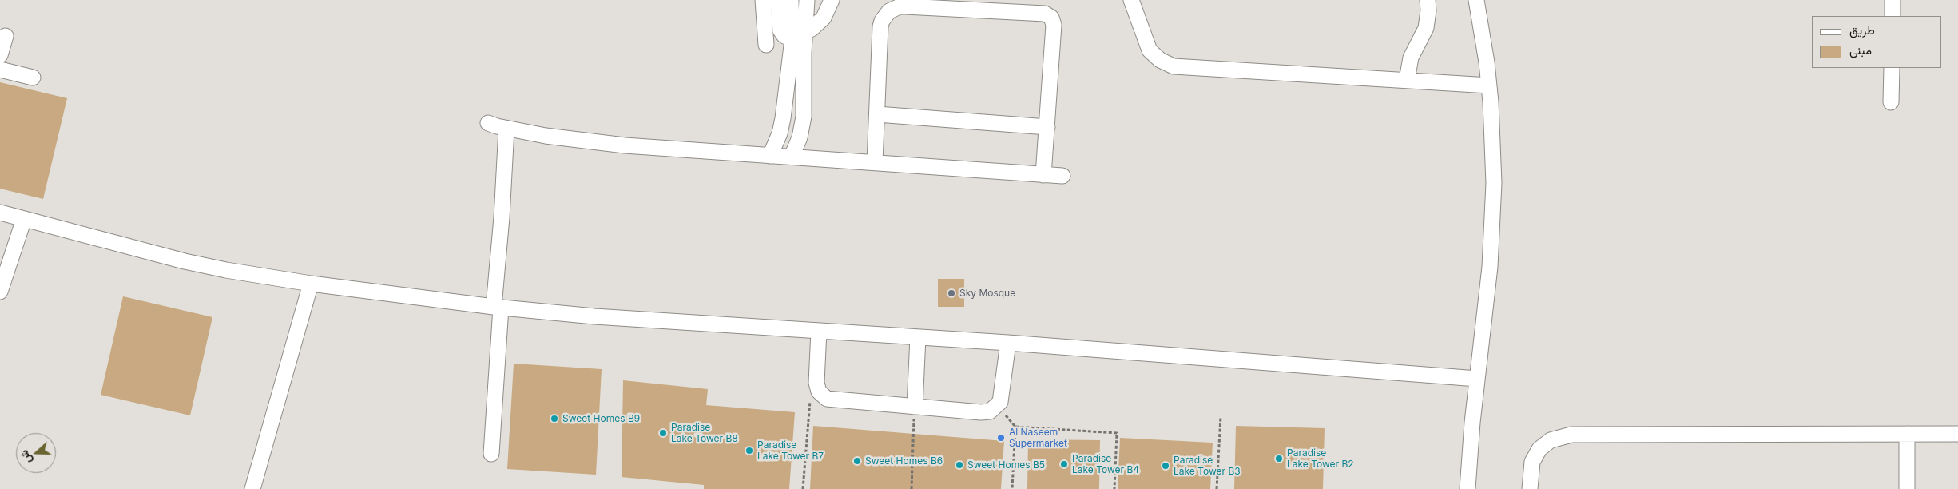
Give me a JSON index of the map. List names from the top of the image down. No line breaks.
{"places":["Sky Mosque","Sweet Homes B9","Paradise Lake Tower B8","Al Naseem Supermarket","Paradise Lake Tower B7","Paradise Lake Tower B2","Sweet Homes B6","Paradise Lake Tower B4","Sweet Homes B5","Paradise Lake Tower B3"],"legend":["طريق","مبنى"],"north":"left"}
